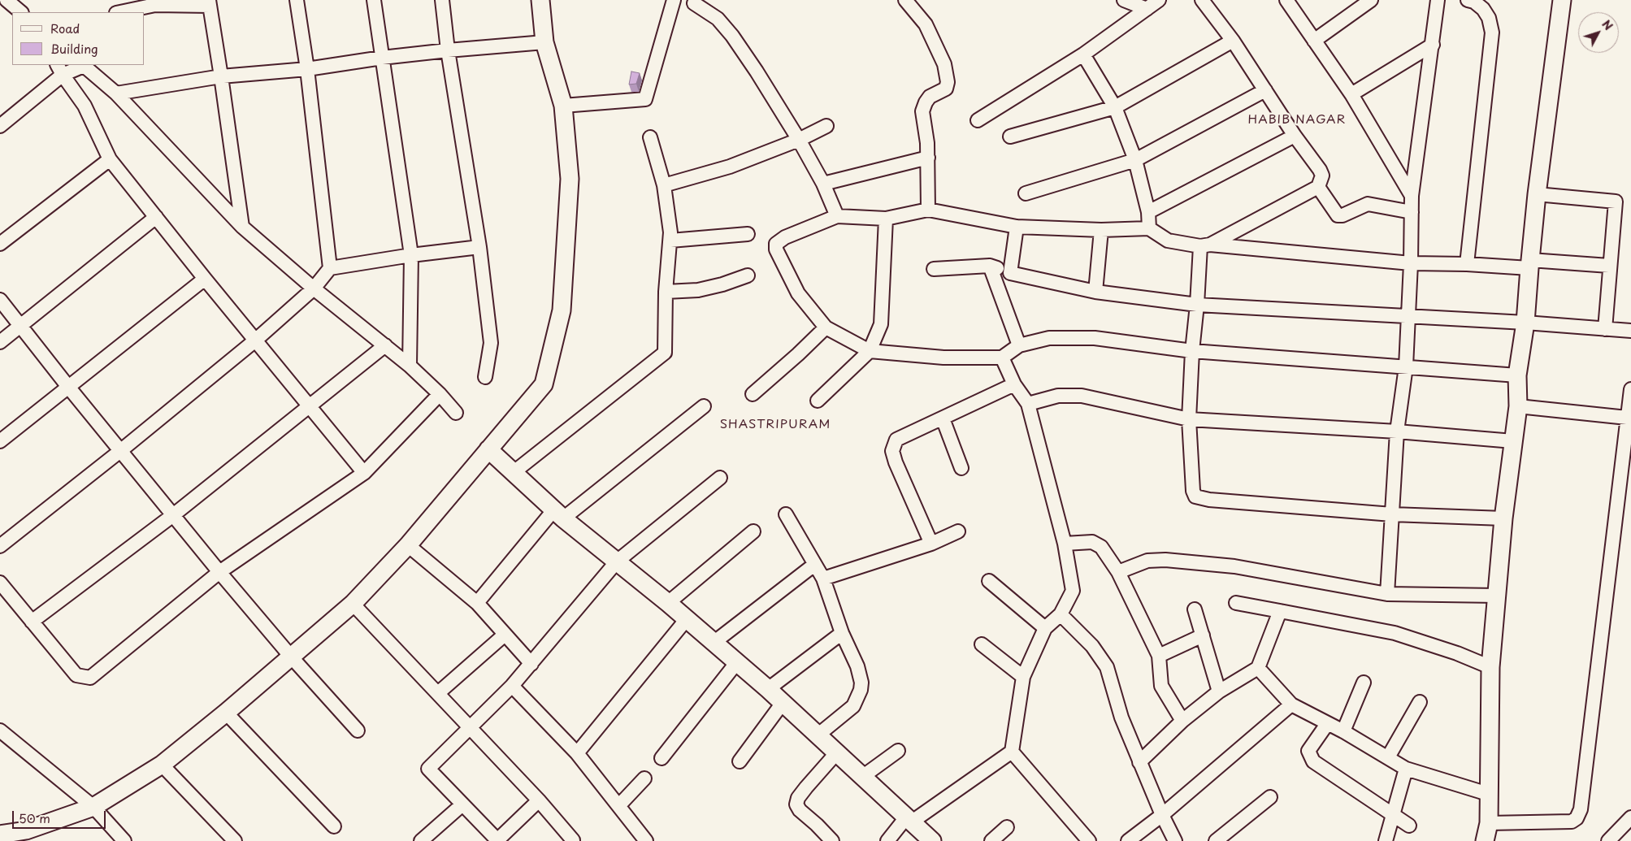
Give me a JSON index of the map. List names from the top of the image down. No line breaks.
{"districts":["HABIB NAGAR","SHASTRIPURAM"],"legend":["Road","Building"],"scale_bar":"50 m","north":"top right"}
